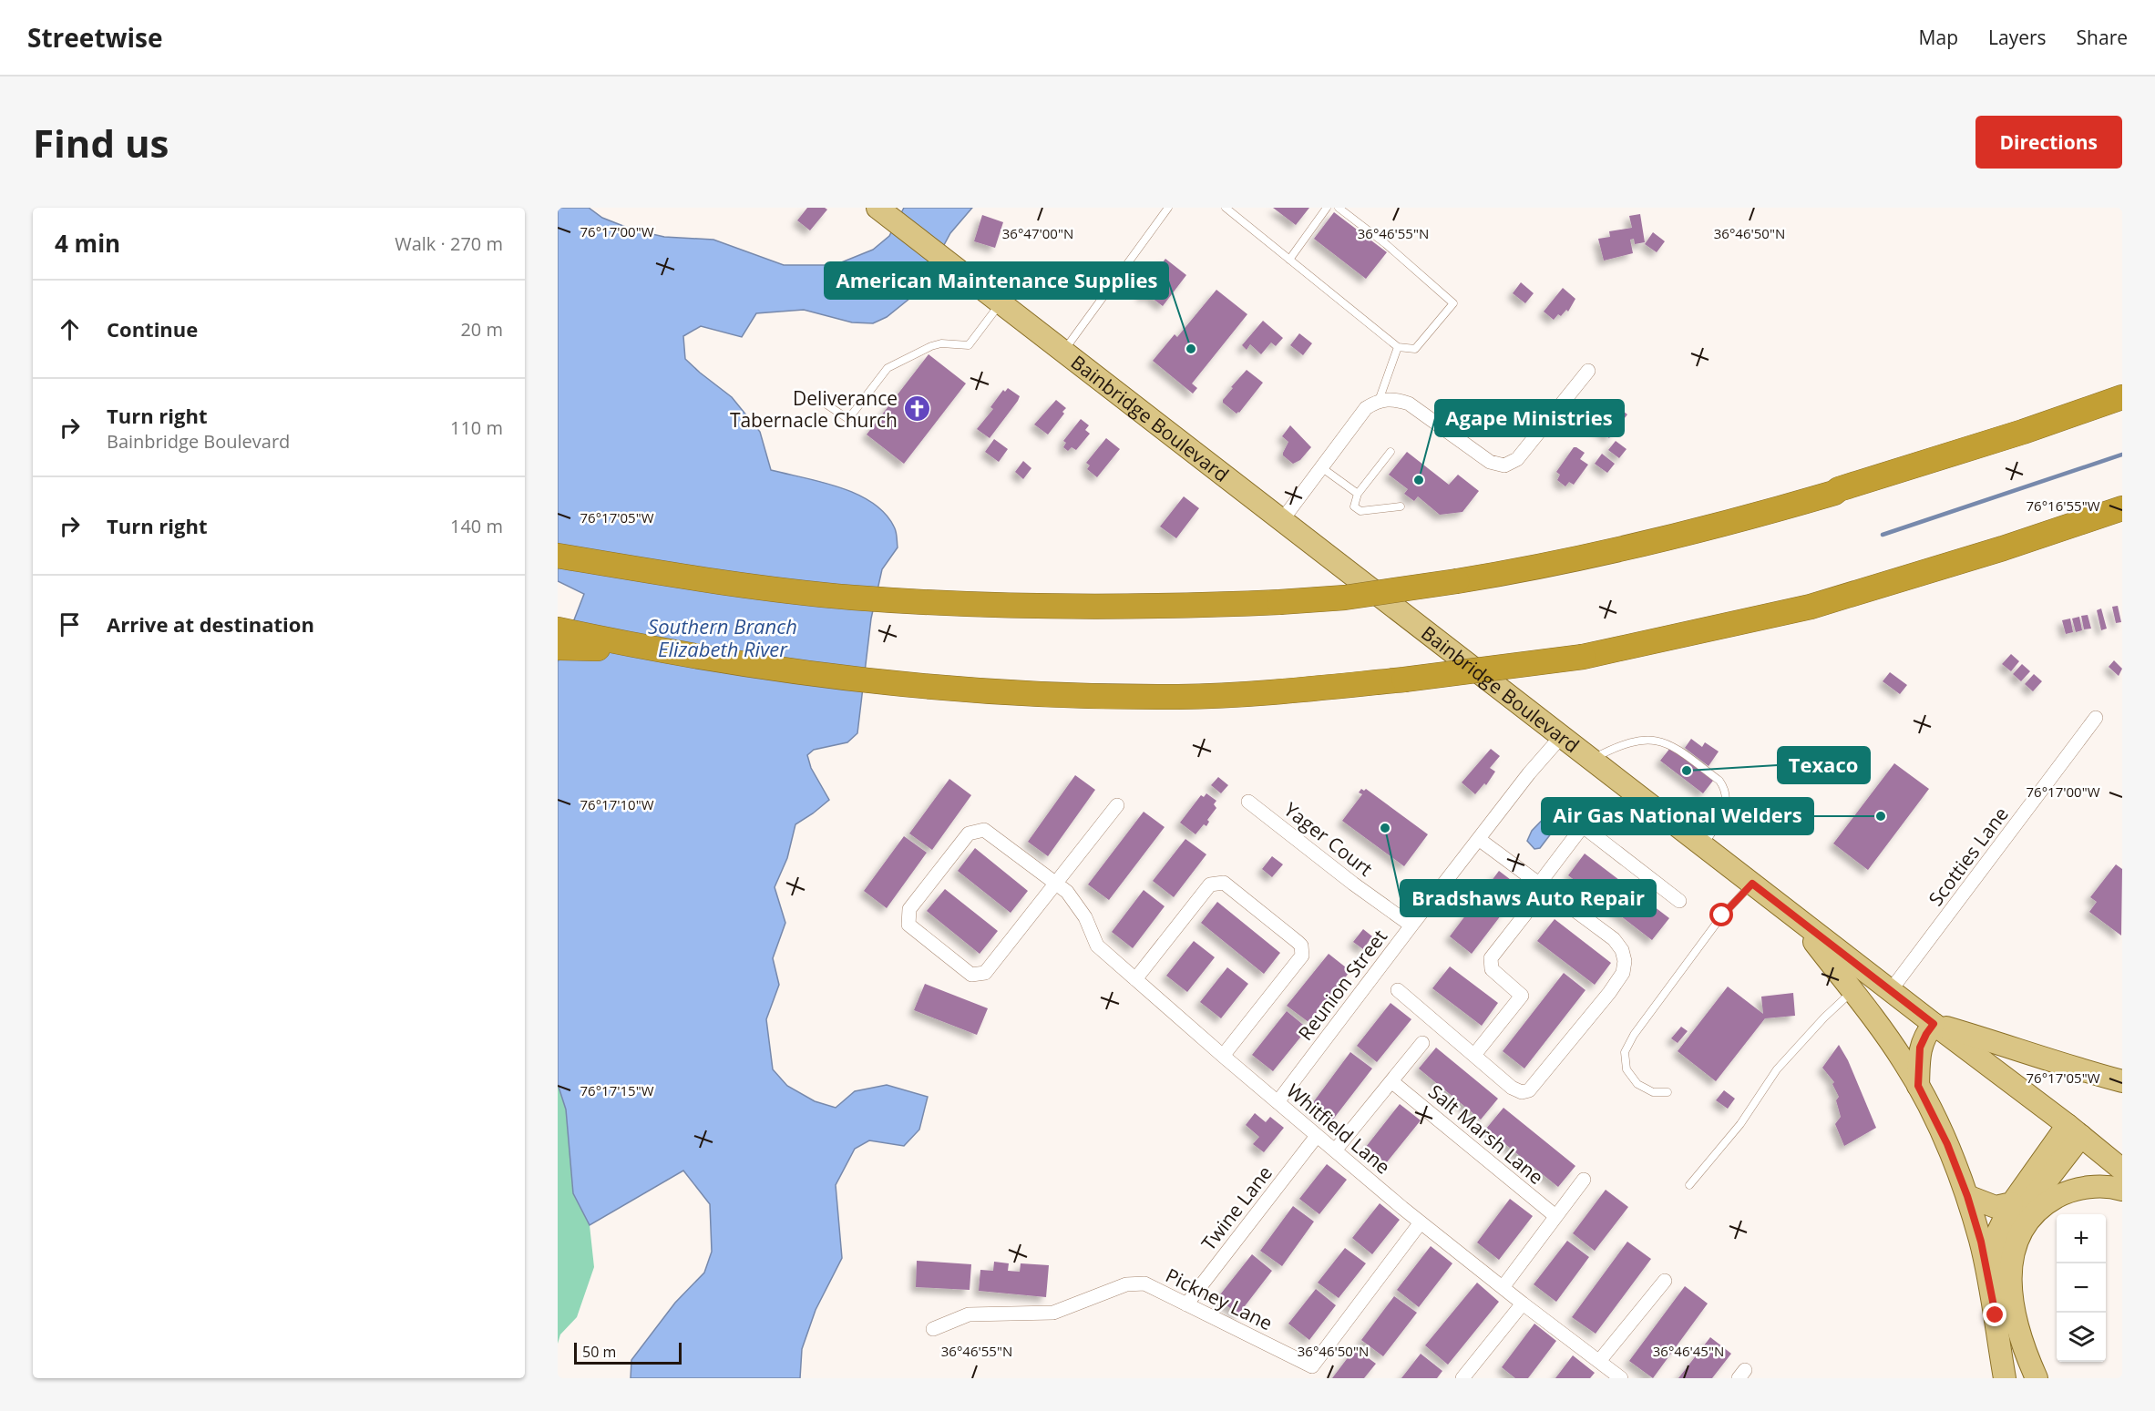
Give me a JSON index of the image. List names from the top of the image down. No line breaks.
{"streets":{"main road":["Bainbridge Boulevard"],"street":["Yager Court","Scotties Lane","Reunion Street","Whitfield Lane","Salt Marsh Lane","Twine Lane","Pickney Lane"]},"crossings":[["Bainbridge Boulevard","Scotties Lane"],["Bainbridge Boulevard","Reunion Street"],["Yager Court","Reunion Street"],["Reunion Street","Whitfield Lane"],["Whitfield Lane","Twine Lane"],["Whitfield Lane","Pickney Lane"],["Twine Lane","Pickney Lane"]],"water":["Southern Branch Elizabeth River"],"places":{"other":["American Maintenance Supplies","Agape Ministries","Texaco","Air Gas National Welders","Bradshaws Auto Repair"],"church":["Deliverance Tabernacle Church"]},"scale_bar":"50 m","page":{"header":"Streetwise","nav":["Map","Layers","Share"],"buttons":"Directions","title":"Find us","heading":["4 min","Walk · 270 m"],"list":[["Continue","20 m"],["Turn right","Bainbridge Boulevard","110 m"],["Turn right","140 m"],"Arrive at destination"],"map_buttons":["+","−"],"scale":"50 m"},"coordinates":["76°17'00\"W","36°47'00\"N","36°46'55\"N","36°46'50\"N","76°16'55\"W","76°17'05\"W","76°17'10\"W","76°17'15\"W","36°46'45\"N"]}
